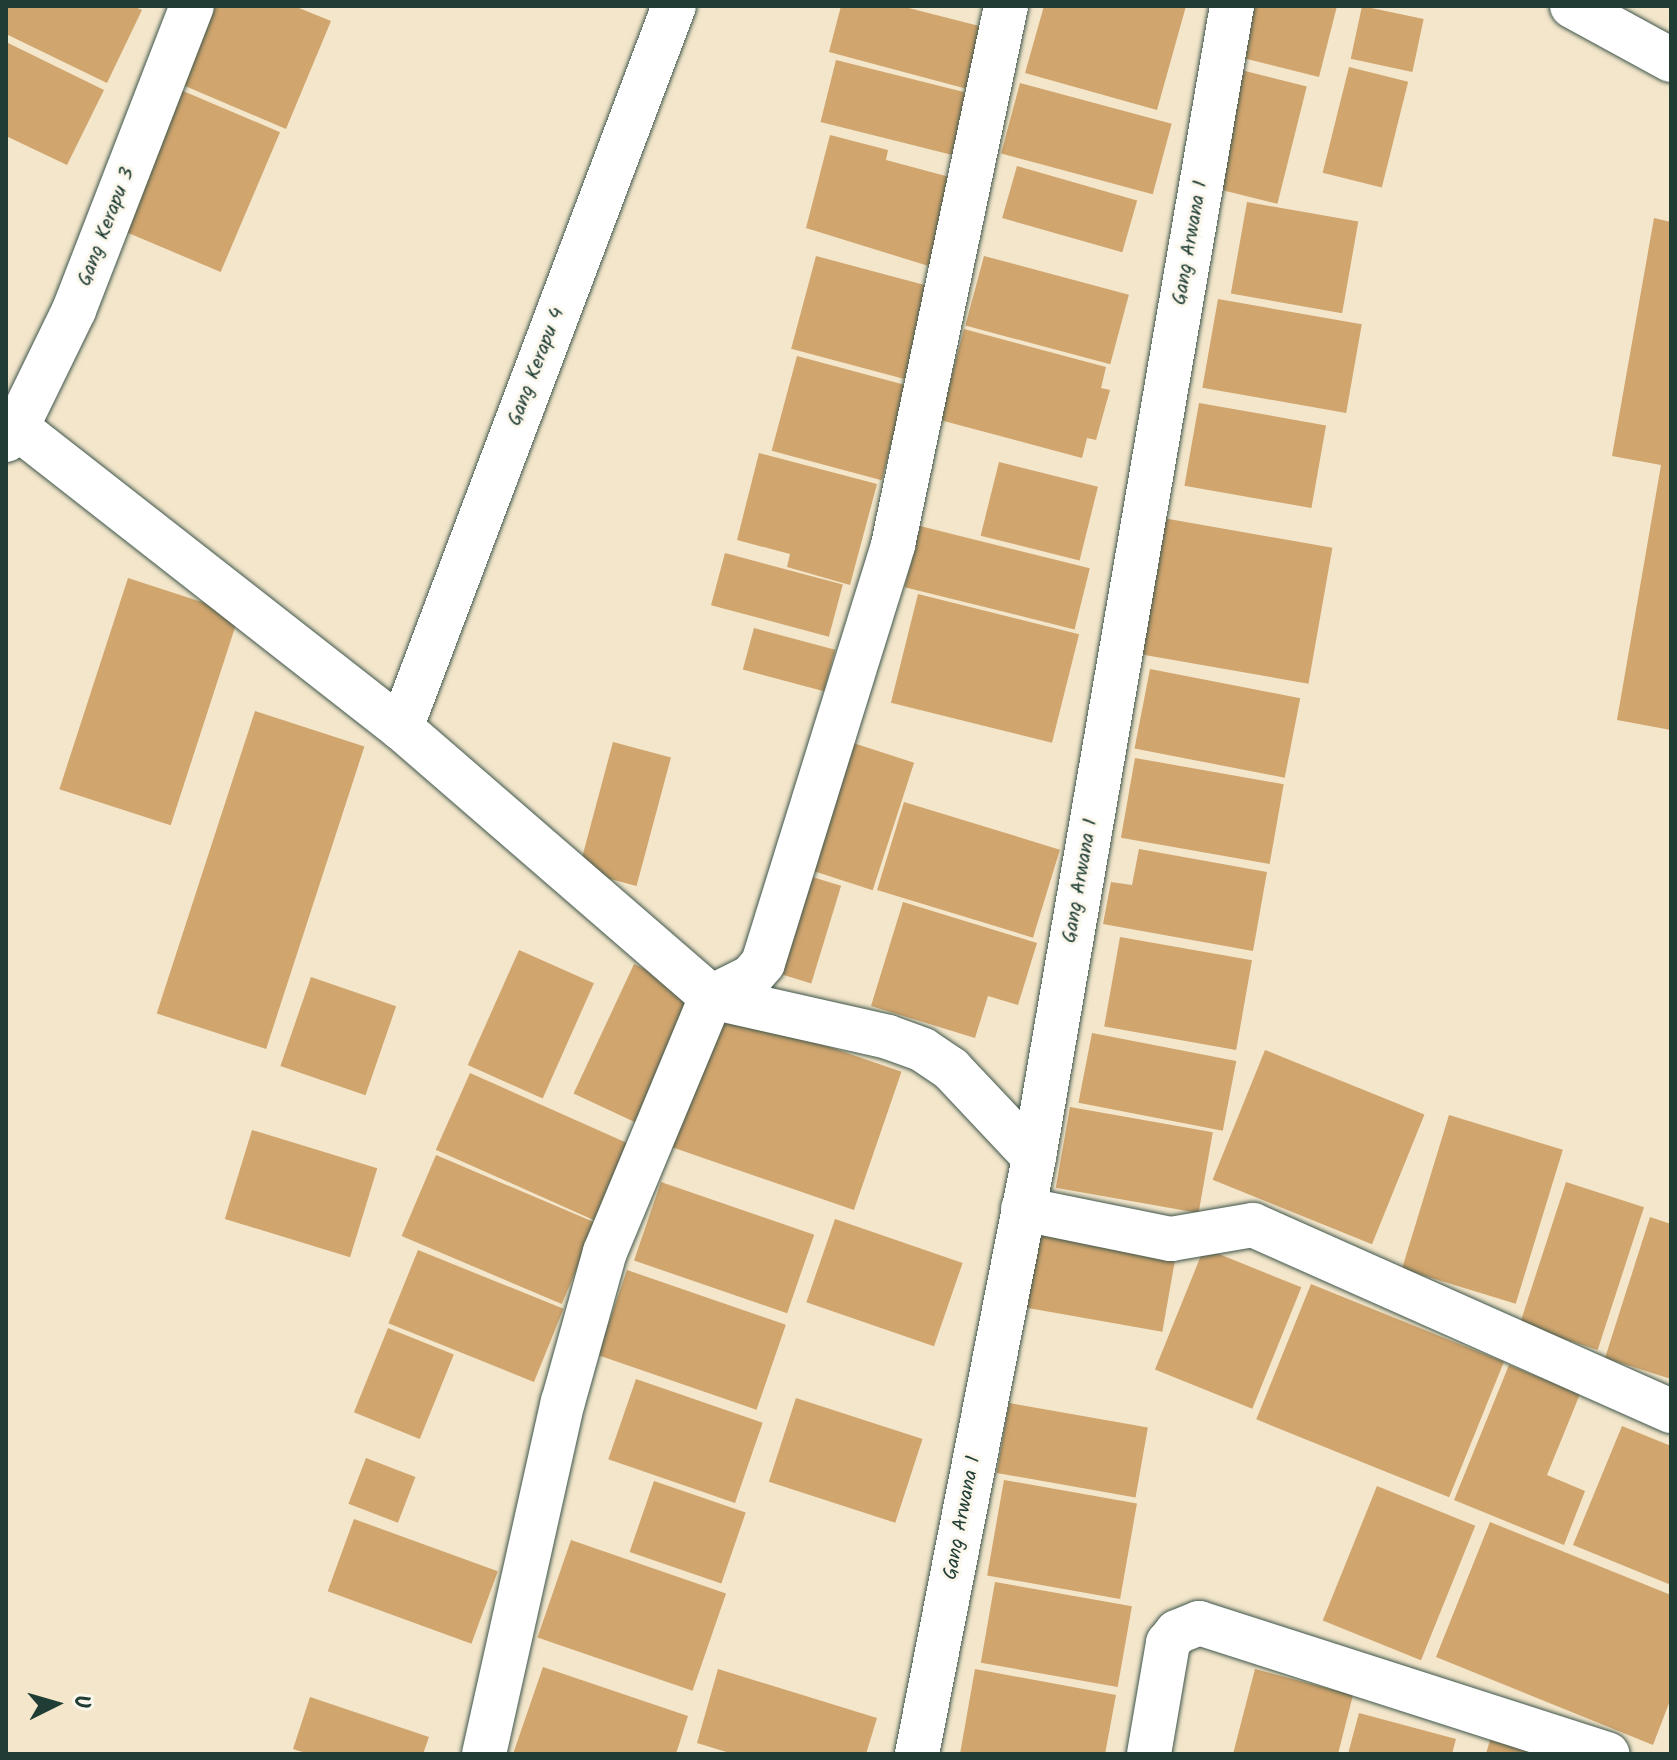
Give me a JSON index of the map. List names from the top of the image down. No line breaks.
{"streets":{"street":["Gang Kerapu 3","Gang Arwana 1","Gang Kerapu 4"]},"north":"right"}
